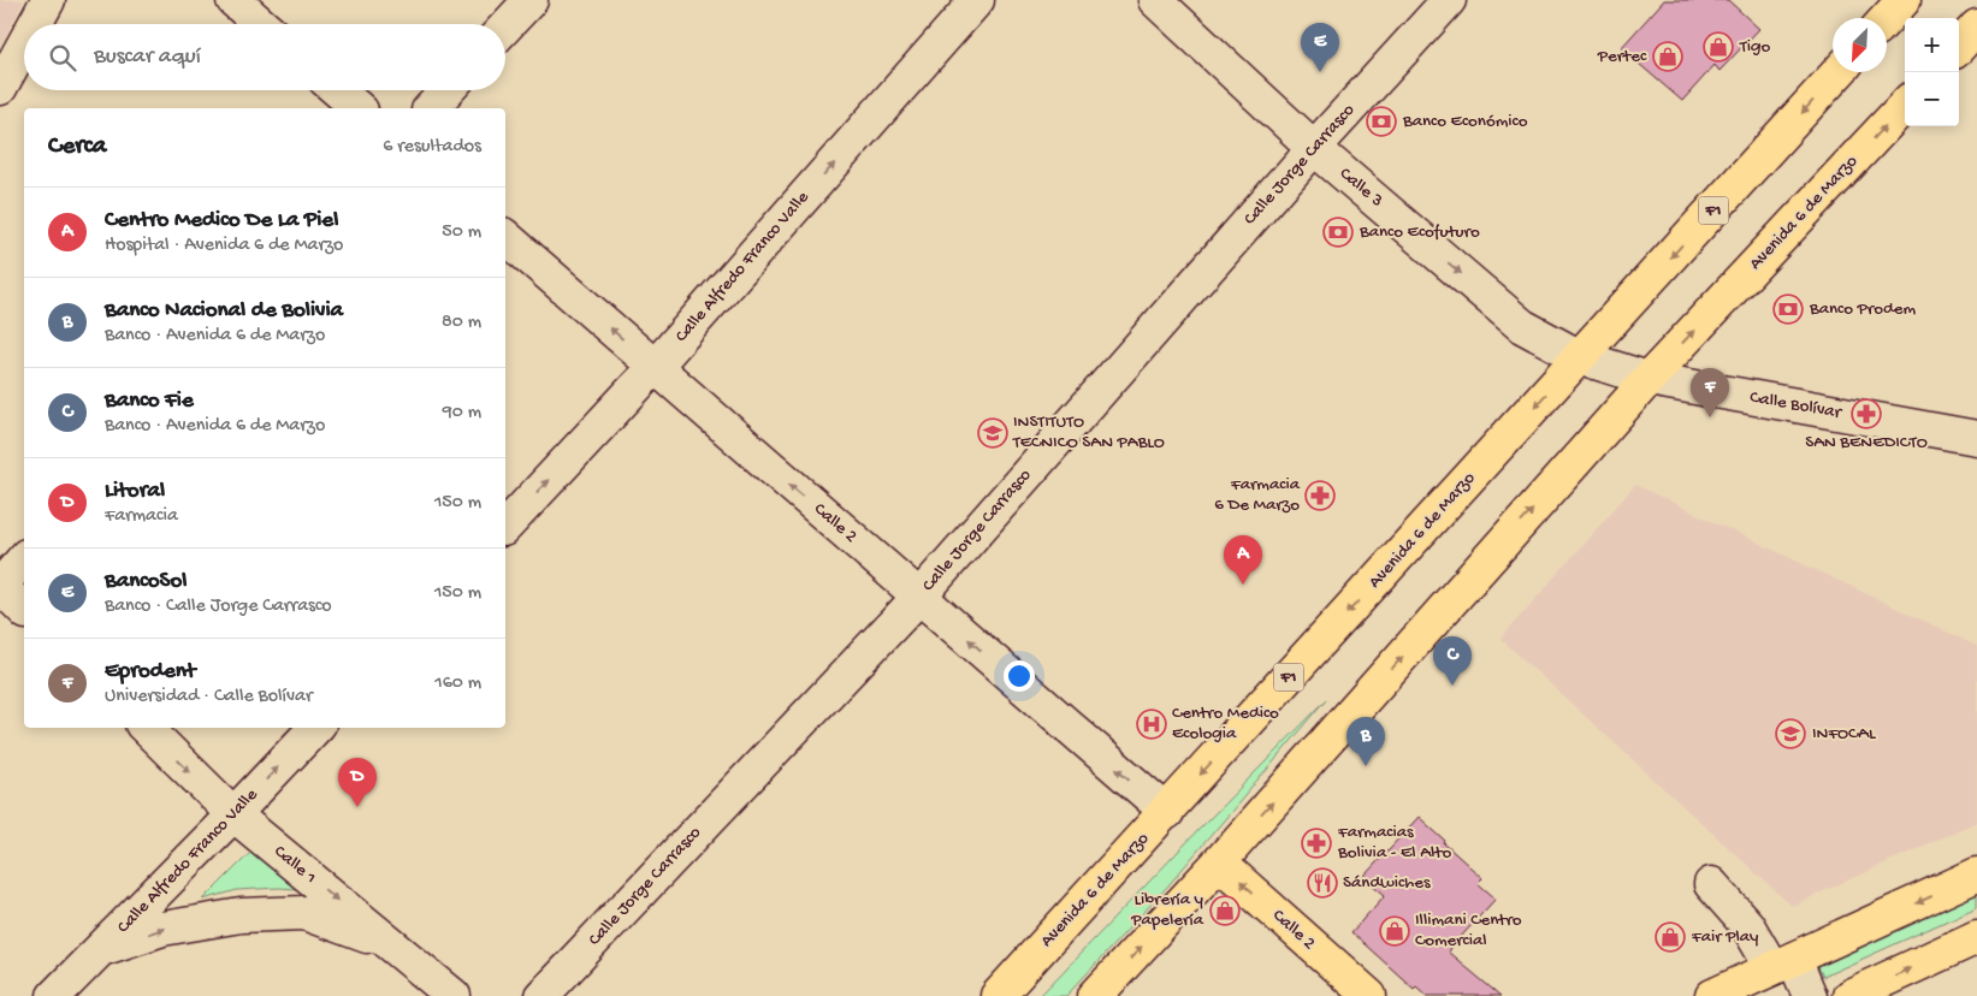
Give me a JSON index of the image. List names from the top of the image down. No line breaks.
{"streets":{"main road":["F1","Avenida 6 de Marzo","Calle 2"],"street":["Calle Jorge Carrasco","Calle 3","Calle Alfredo Franco Valle","Calle Bolívar","Calle 1"]},"crossings":[["Calle Jorge Carrasco","Calle 3"],["Calle Jorge Carrasco","Calle 2"],["Calle 3","Avenida 6 de Marzo"],["Calle 3","Calle Bolívar"],["Avenida 6 de Marzo","Calle Bolívar"],["Avenida 6 de Marzo","Calle 2"],["Calle Alfredo Franco Valle","Calle 2"],["Calle Alfredo Franco Valle","Calle 1"]],"one_way":["Calle 3","Calle Alfredo Franco Valle","Calle 2","Calle 1"],"places":{"shop":["Tigo","Pertec","Librería y Papelería","Illimani Centro Comercial","Fair Play"],"bank":["Banco Económico","Banco Ecofuturo","Banco Prodem"],"pharmacy":["SAN BENEDICTO","Farmacia 6 De Marzo","Farmacias Bolivia - El Alto"],"school or university":["INSTITUTO TECNICO SAN PABLO","INFOCAL"],"hospital":["Centro Medico Ecologia"],"restaurant":["Sándwiches"]},"north":"bottom left","page":{"map_buttons":["+","−"],"pins":["E","F","A","C","B","D"],"search":"Buscar aquí","heading":["Cerca","6 resultados"],"list":[{"mark":"A","name":"Centro Medico De La Piel","note":"Hospital · Avenida 6 de Marzo","value":"50 m"},{"mark":"B","name":"Banco Nacional de Bolivia","note":"Banco · Avenida 6 de Marzo","value":"80 m"},{"mark":"C","name":"Banco Fie","note":"Banco · Avenida 6 de Marzo","value":"90 m"},{"mark":"D","name":"Litoral","note":"Farmacia","value":"150 m"},{"mark":"E","name":"BancoSol","note":"Banco · Calle Jorge Carrasco","value":"150 m"},{"mark":"F","name":"Eprodent","note":"Universidad · Calle Bolívar","value":"160 m"}]}}
